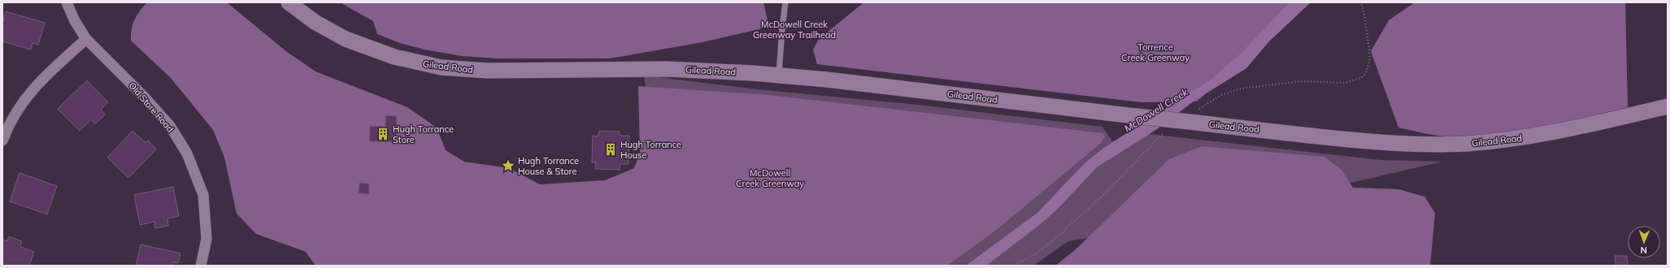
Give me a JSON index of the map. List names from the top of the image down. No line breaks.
{"streets":{"main road":["Gilead Road"],"street":["Old Store Road"]},"water":["McDowell Creek"],"parks":["McDowell Creek Greenway Trailhead","Torrence Creek Greenway","McDowell Creek Greenway"],"places":{"building":["Hugh Torrance Store","Hugh Torrance House"],"place":["Hugh Torrance House & Store"]},"north":"bottom"}
